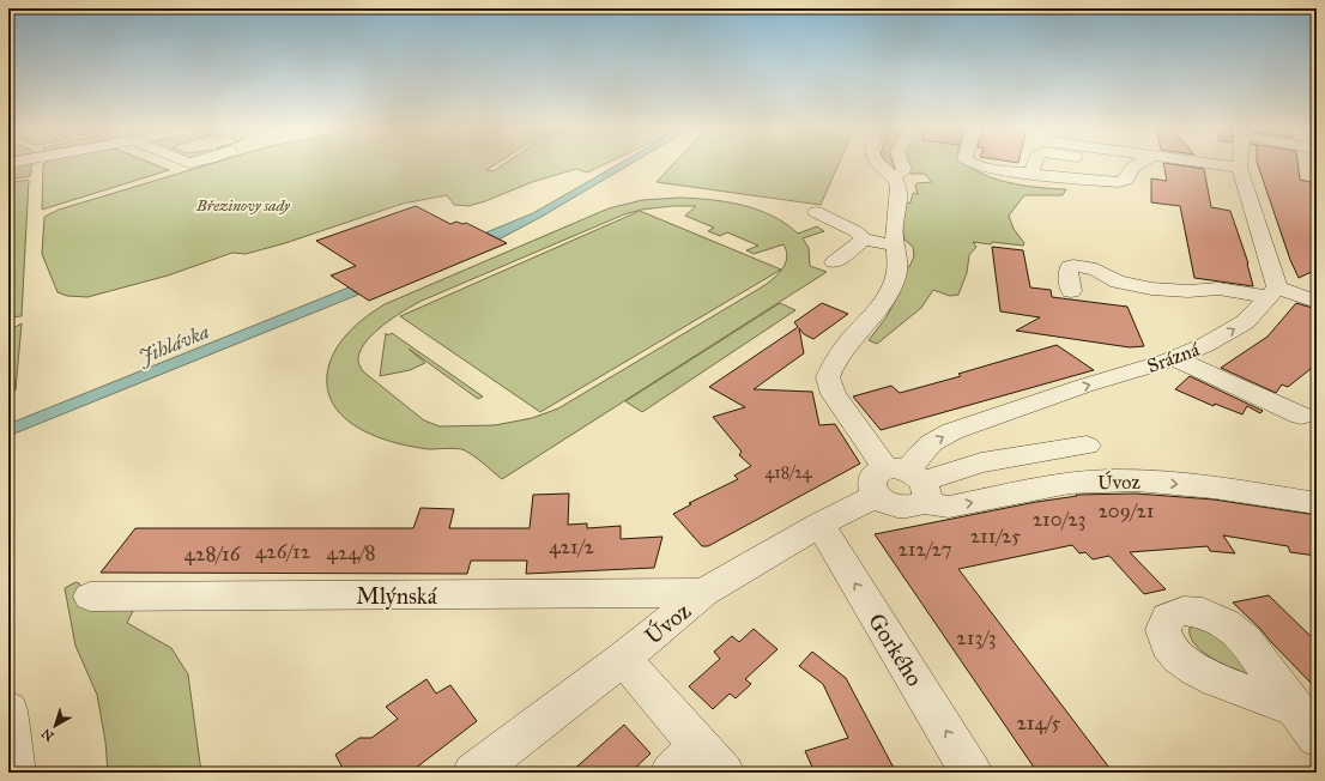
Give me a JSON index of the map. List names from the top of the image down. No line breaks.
{"streets":{"street":["Srázná","Úvoz","Mlýnská","Gorkého"]},"crossings":[["Srázná","Úvoz"],["Úvoz","Mlýnská"],["Úvoz","Gorkého"]],"one_way":["Gorkého"],"water":["Jihlávka"],"parks":["Březinovy sady"],"house_numbers":["418/24","209/21","210/23","211/25","421/2","212/27","426/12","424/8","428/16","213/3","214/5"],"north":"bottom left"}
